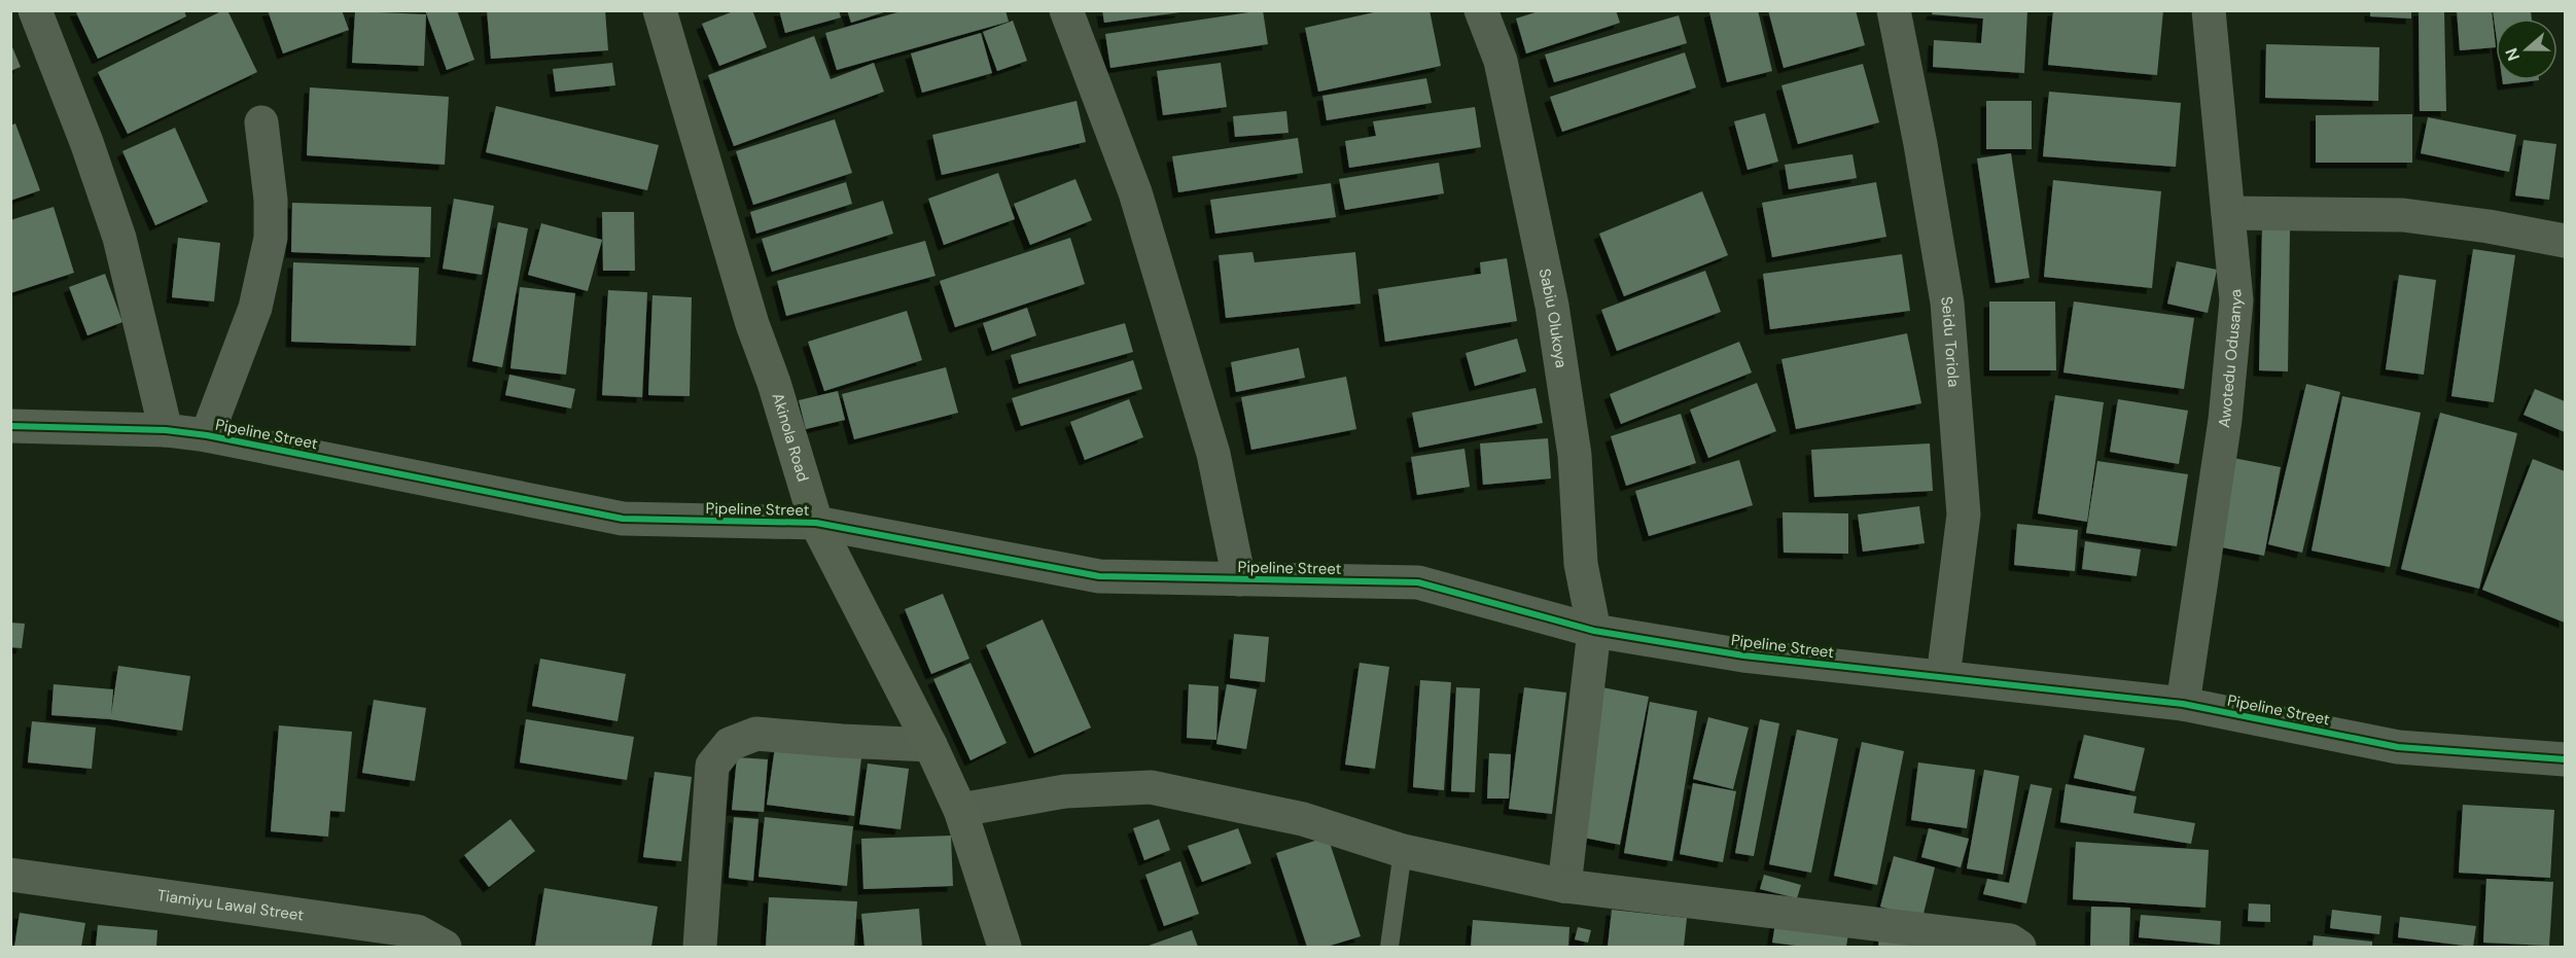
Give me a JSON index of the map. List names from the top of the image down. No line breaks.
{"streets":{"street":["Sabiu Olukoya","Seidu Toriola","Awotedu Odusanya","Pipeline Street","Akinola Road","Tiamiyu Lawal Street"]},"crossings":[["Sabiu Olukoya","Pipeline Street"],["Seidu Toriola","Pipeline Street"],["Awotedu Odusanya","Pipeline Street"],["Pipeline Street","Akinola Road"]],"north":"left"}
